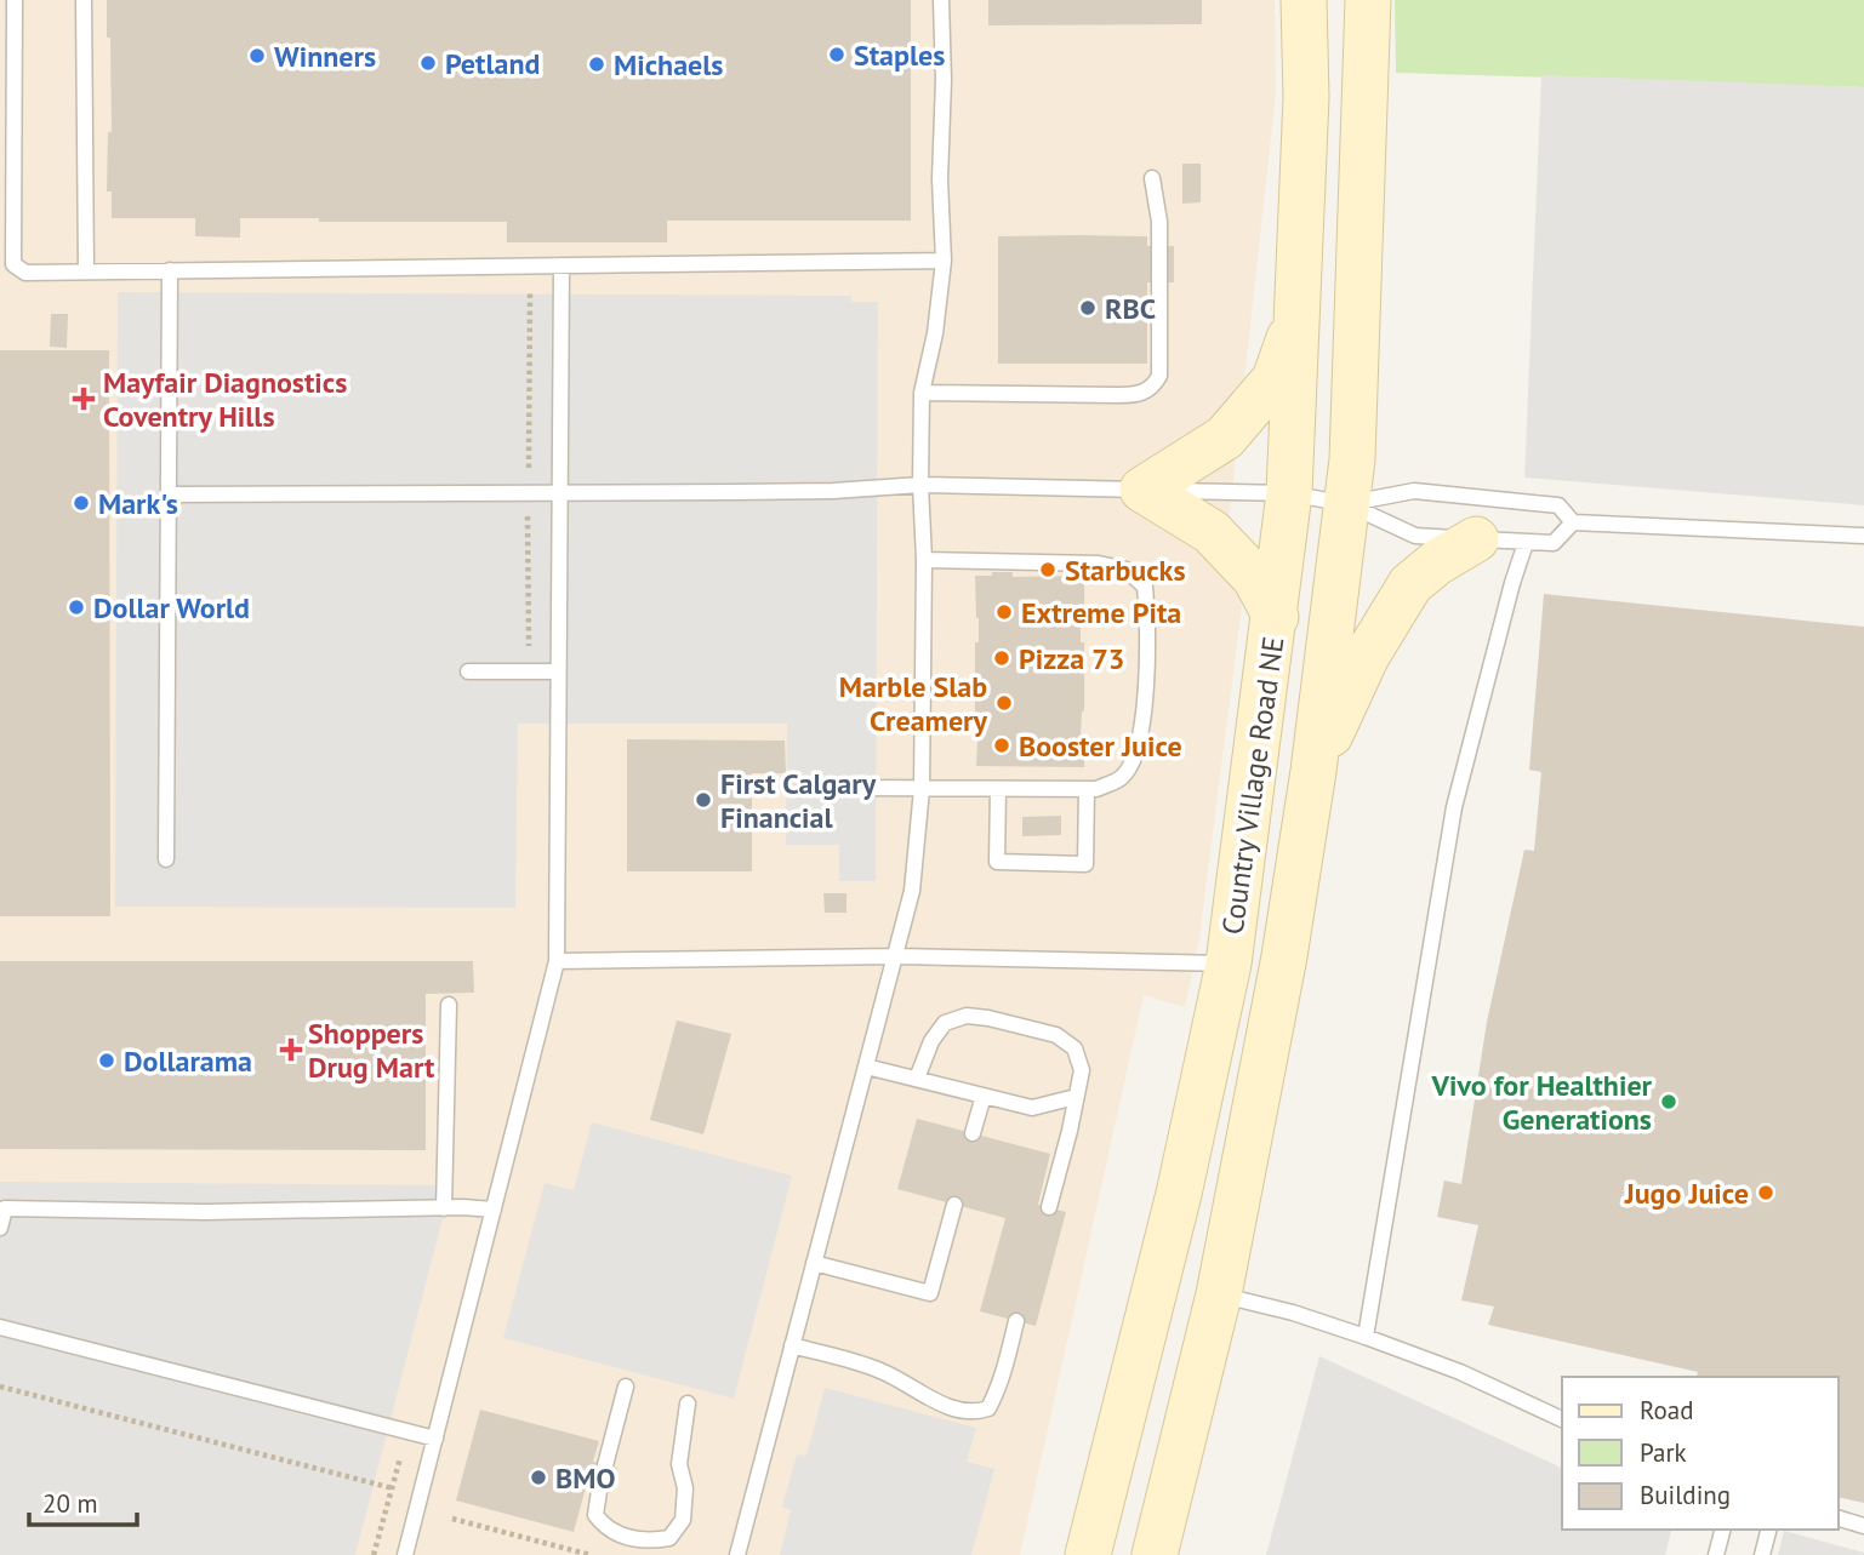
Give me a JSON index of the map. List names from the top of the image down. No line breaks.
{"streets":{"street":["Country Village Road NE"]},"places":{"other":["Staples","Winners","Petland","Michaels","RBC","Mark's","Starbucks","Dollar World","Extreme Pita","Pizza 73","Marble Slab Creamery","Booster Juice","First Calgary Financial","Dollarama","Vivo for Healthier Generations","Jugo Juice","BMO"],"health":["Mayfair Diagnostics Coventry Hills","Shoppers Drug Mart"]},"legend":["Road","Park","Building"],"scale_bar":"20 m"}
